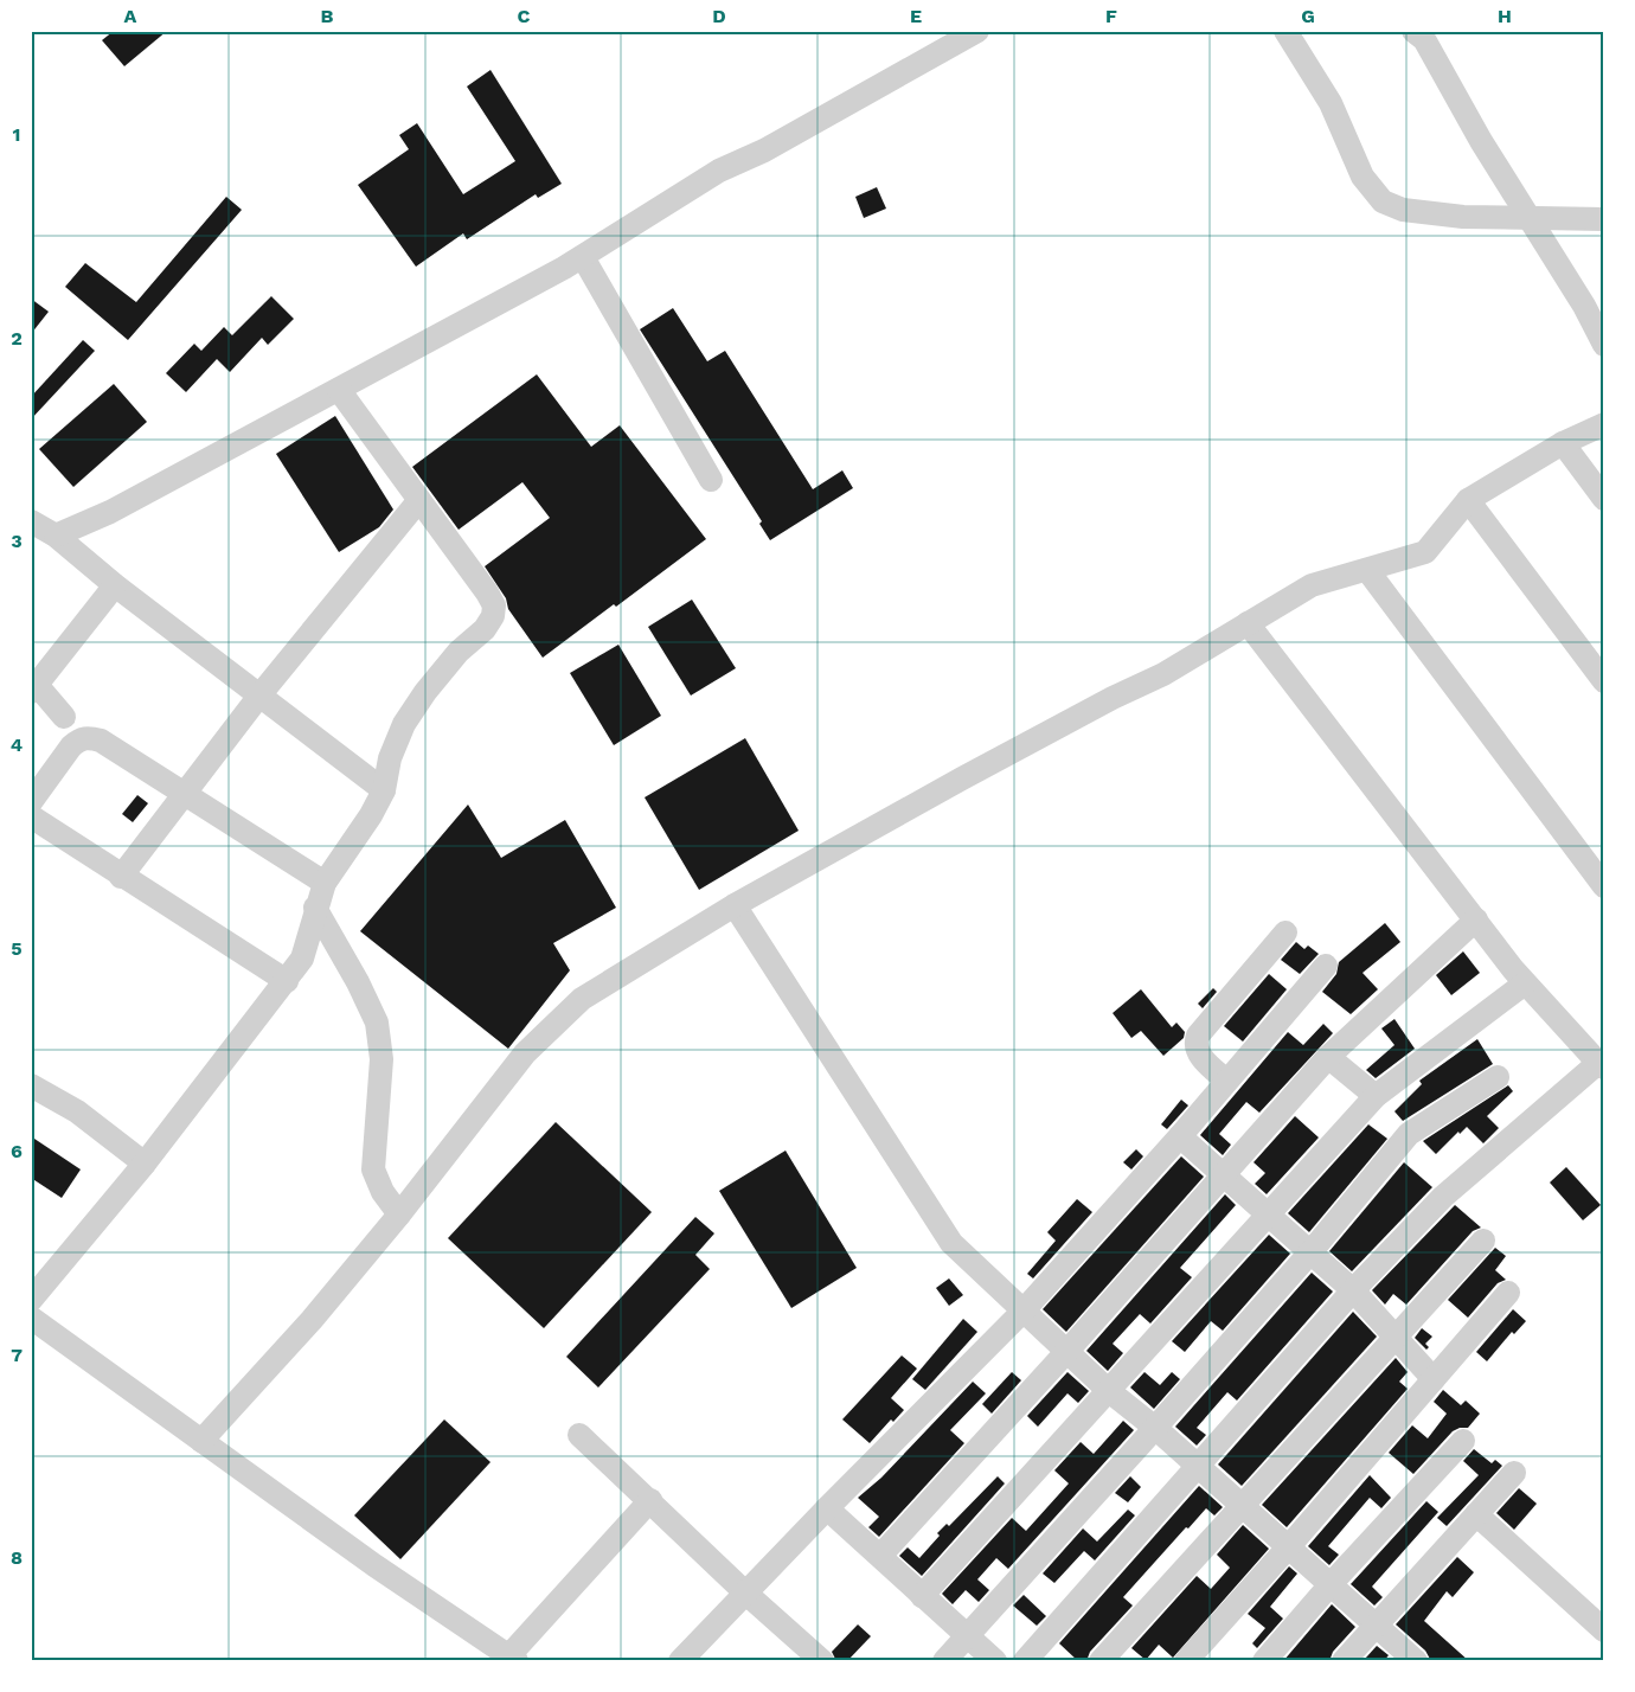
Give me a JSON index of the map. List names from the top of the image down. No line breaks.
{"grid":{"columns":["A","B","C","D","E","F","G","H"],"rows":["1","2","3","4","5","6","7","8"]}}
